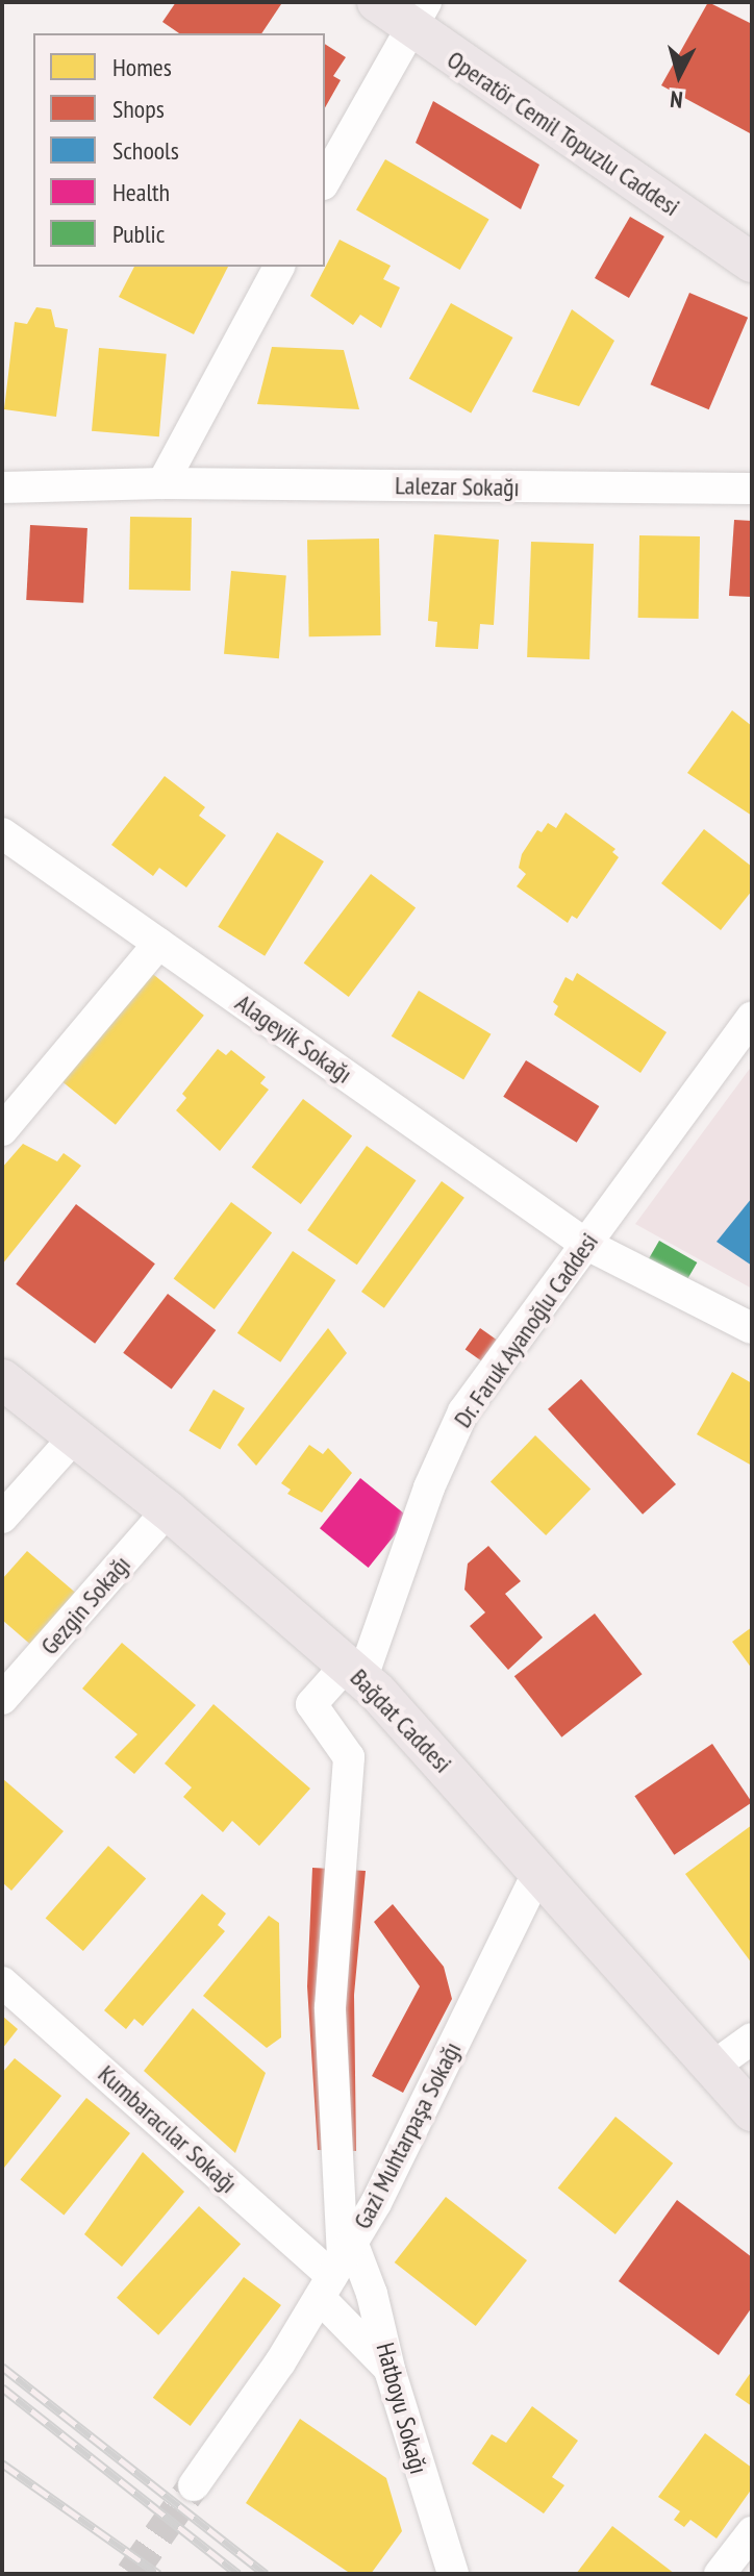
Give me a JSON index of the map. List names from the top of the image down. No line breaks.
{"streets":{"main road":["Operatör Cemil Topuzlu Caddesi","Bağdat Caddesi"],"street":["Lalezar Sokağı","Alageyik Sokağı","Dr. Faruk Ayanoğlu Caddesi","Gezgin Sokağı","Kumbaracılar Sokağı","Gazi Muhtarpaşa Sokağı","Hatboyu Sokağı"]},"crossings":[["Alageyik Sokağı","Dr. Faruk Ayanoğlu Caddesi"],["Dr. Faruk Ayanoğlu Caddesi","Bağdat Caddesi"],["Gezgin Sokağı","Bağdat Caddesi"],["Bağdat Caddesi","Gazi Muhtarpaşa Sokağı"],["Kumbaracılar Sokağı","Gazi Muhtarpaşa Sokağı"],["Kumbaracılar Sokağı","Hatboyu Sokağı"],["Gazi Muhtarpaşa Sokağı","Hatboyu Sokağı"]],"legend":["Homes","Shops","Schools","Health","Public"],"north":"bottom"}
